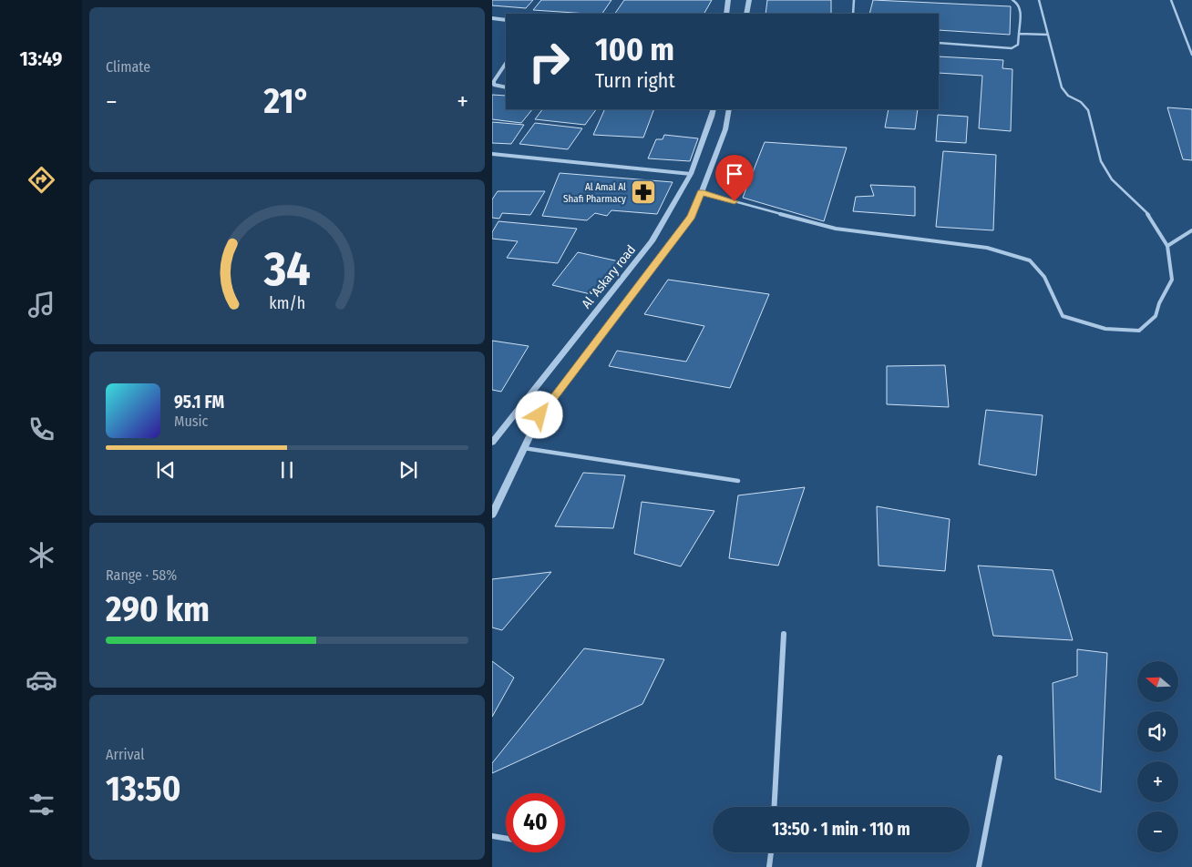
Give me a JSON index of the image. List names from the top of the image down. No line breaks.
{"streets":{"street":["Al ‘Askary road"]},"places":{"pharmacy":["Al Amal Al Shafi Pharmacy"]},"north":"left","page":{"tabs":"13:49","tile":["Climate",["Range · 58%","290 km"],["Arrival","13:50"]],"turn":["100 m","Turn right"],"heat":["−","21°","+"],"song":["95.1 FM","Music"],"map_buttons":["+","−"],"limit":"40","trip":"13:50 · 1 min · 110 m","gauge":["34","km/h"]}}
